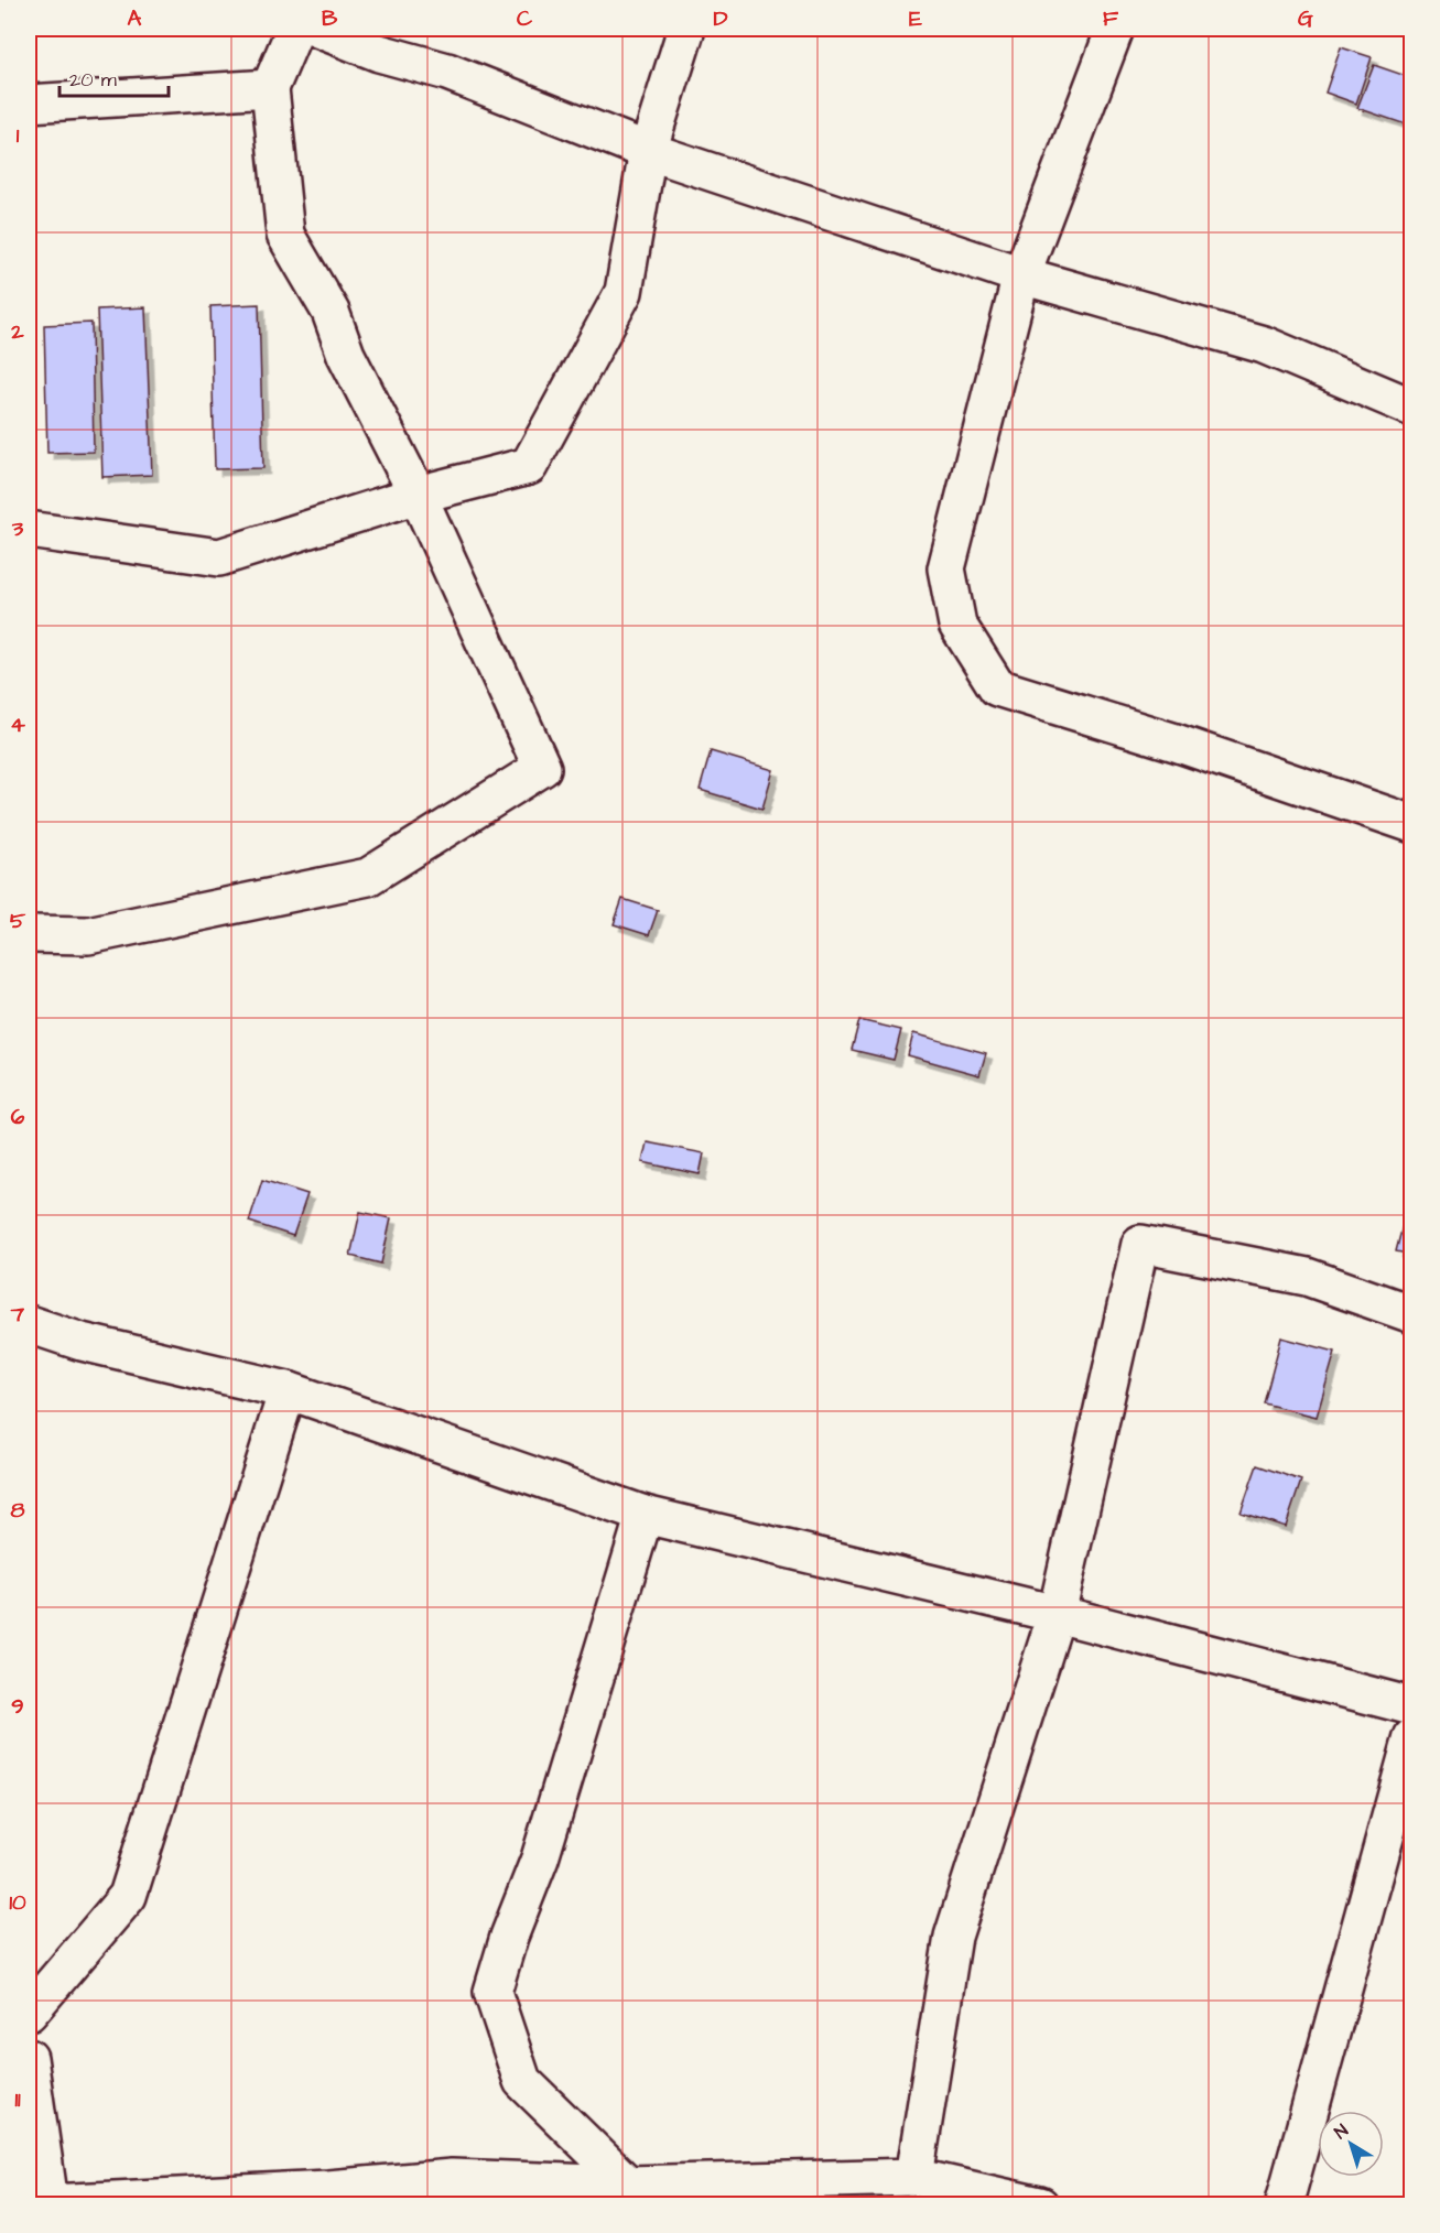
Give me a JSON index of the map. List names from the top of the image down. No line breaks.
{"scale_bar":"20 m","north":"top left","grid":{"columns":["A","B","C","D","E","F","G"],"rows":["1","2","3","4","5","6","7","8","9","10","11"]}}
